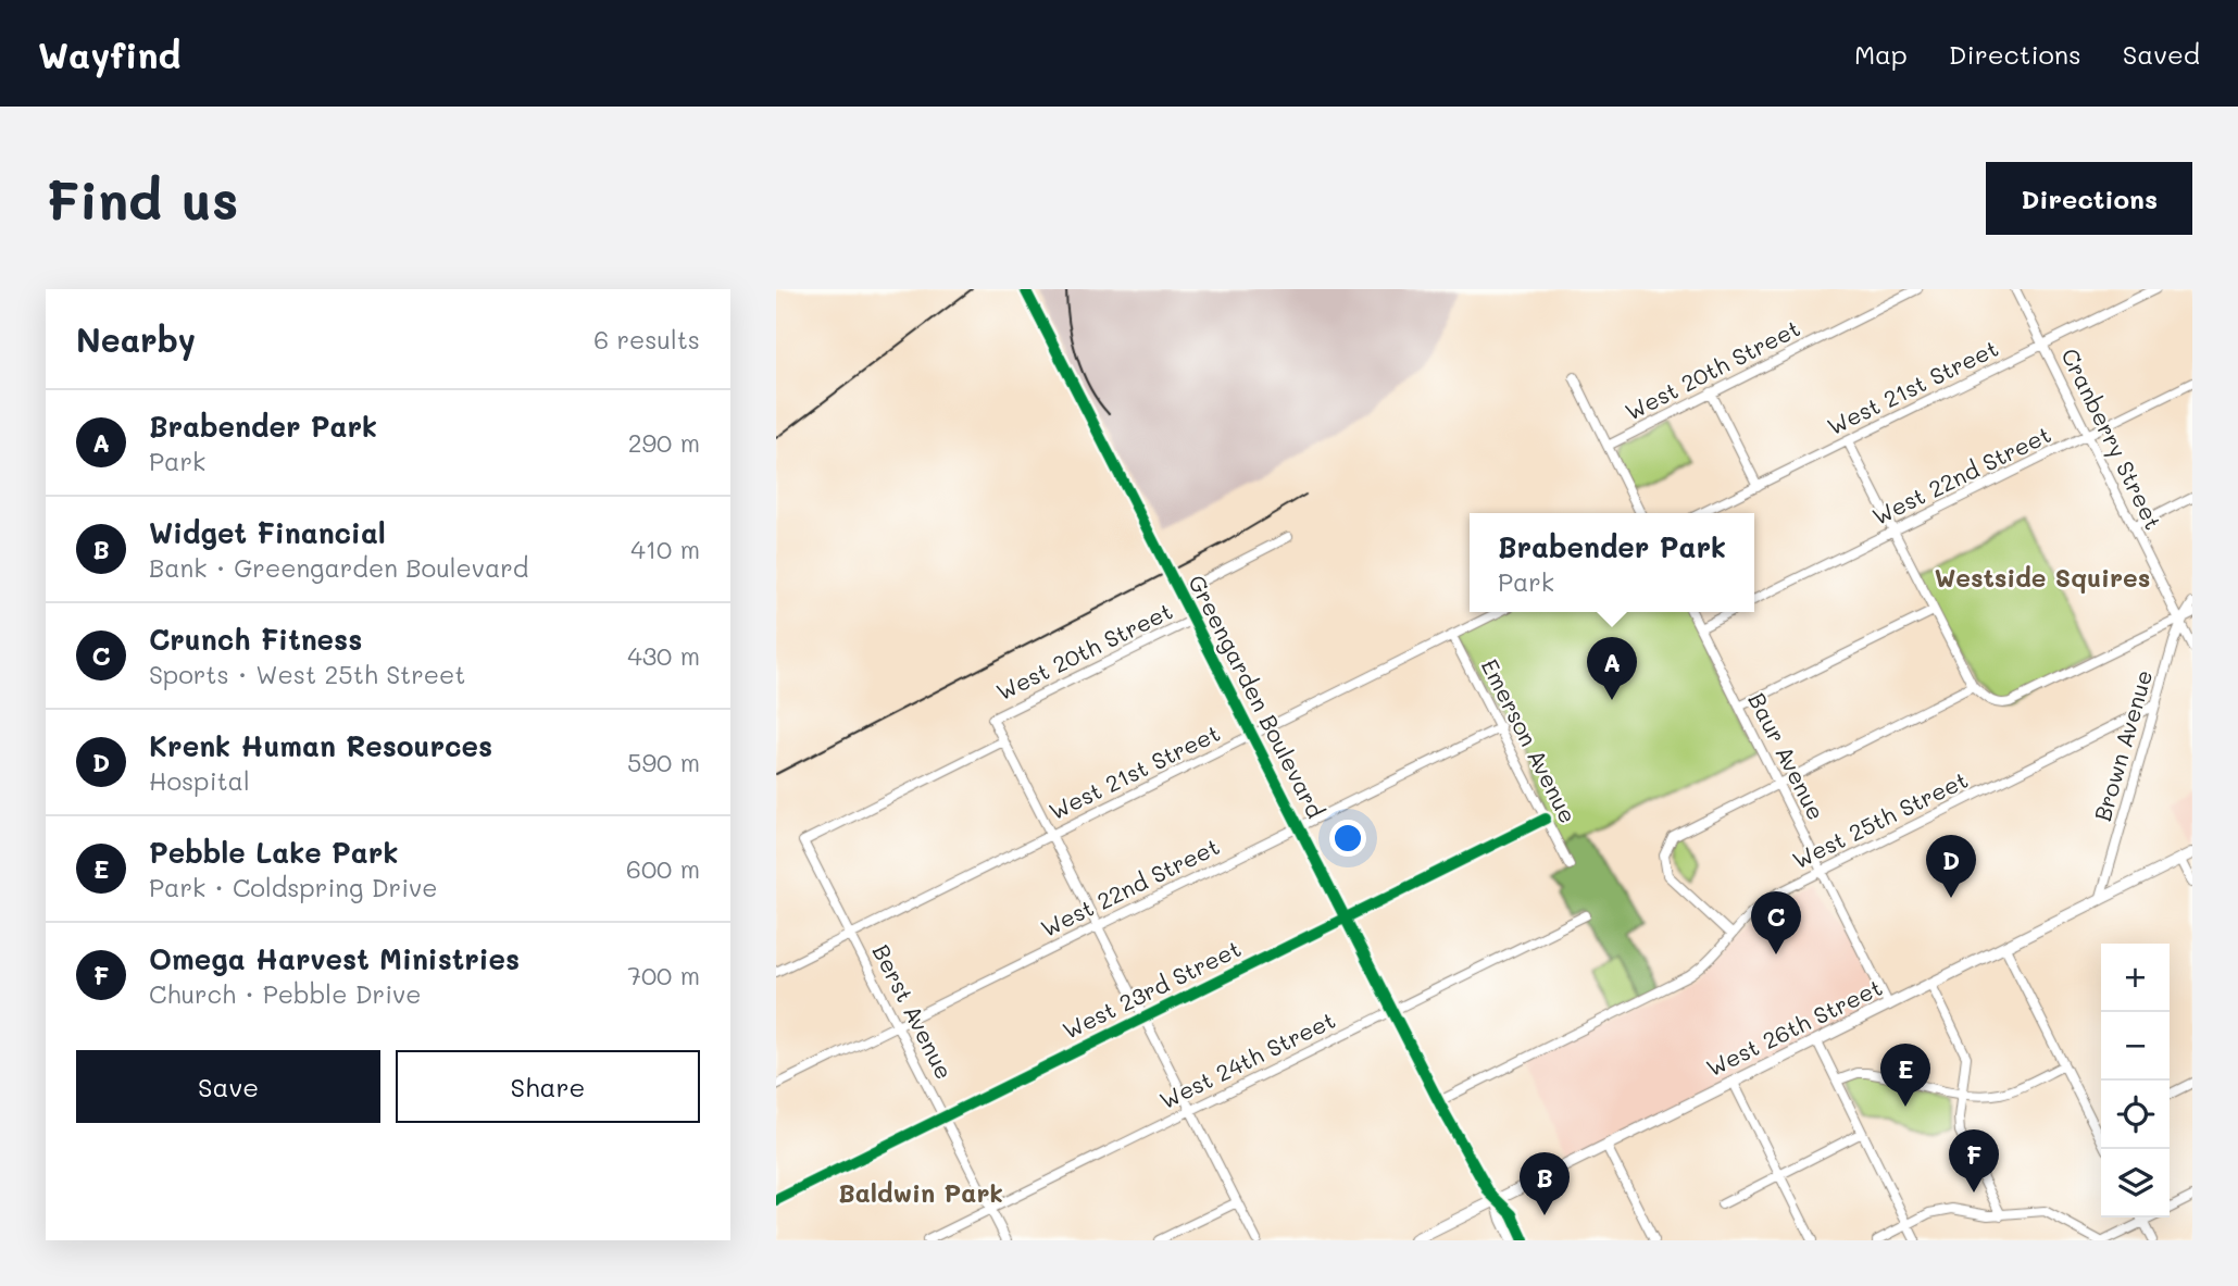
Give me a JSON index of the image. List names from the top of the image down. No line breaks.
{"streets":{"main road":["West 26th Street"],"street":["West 20th Street","West 21st Street","Cranberry Street","West 22nd Street","Greengarden Boulevard","Emerson Avenue","Brown Avenue","Baur Avenue","West 25th Street","West 23rd Street","Berst Avenue","West 24th Street"]},"crossings":[["West 20th Street","Greengarden Boulevard"],["West 20th Street","Berst Avenue"],["West 21st Street","Cranberry Street"],["West 21st Street","Greengarden Boulevard"],["West 21st Street","Emerson Avenue"],["West 21st Street","Berst Avenue"],["Cranberry Street","West 22nd Street"],["Cranberry Street","Brown Avenue"],["West 22nd Street","Greengarden Boulevard"],["West 22nd Street","Emerson Avenue"],["West 22nd Street","Berst Avenue"],["Greengarden Boulevard","West 25th Street"],["Greengarden Boulevard","West 23rd Street"],["Greengarden Boulevard","West 26th Street"],["Greengarden Boulevard","West 24th Street"],["Emerson Avenue","West 23rd Street"],["Brown Avenue","West 25th Street"],["Brown Avenue","West 26th Street"],["Baur Avenue","West 25th Street"],["Baur Avenue","West 26th Street"],["West 23rd Street","Berst Avenue"],["Berst Avenue","West 24th Street"]],"districts":["Westside Squires","Baldwin Park"],"page":{"header":"Wayfind","nav":["Map","Directions","Saved"],"buttons":["Directions",["Save","Share"]],"title":"Find us","heading":["Nearby","6 results"],"list":[{"mark":"A","name":"Brabender Park","note":"Park","value":"290 m"},{"mark":"B","name":"Widget Financial","note":"Bank · Greengarden Boulevard","value":"410 m"},{"mark":"C","name":"Crunch Fitness","note":"Sports · West 25th Street","value":"430 m"},{"mark":"D","name":"Krenk Human Resources","note":"Hospital","value":"590 m"},{"mark":"E","name":"Pebble Lake Park","note":"Park · Coldspring Drive","value":"600 m"},{"mark":"F","name":"Omega Harvest Ministries","note":"Church · Pebble Drive","value":"700 m"}],"popup":["Brabender Park","Park"],"pins":["A","D","C","E","F","B"],"map_buttons":["+","−"]}}
